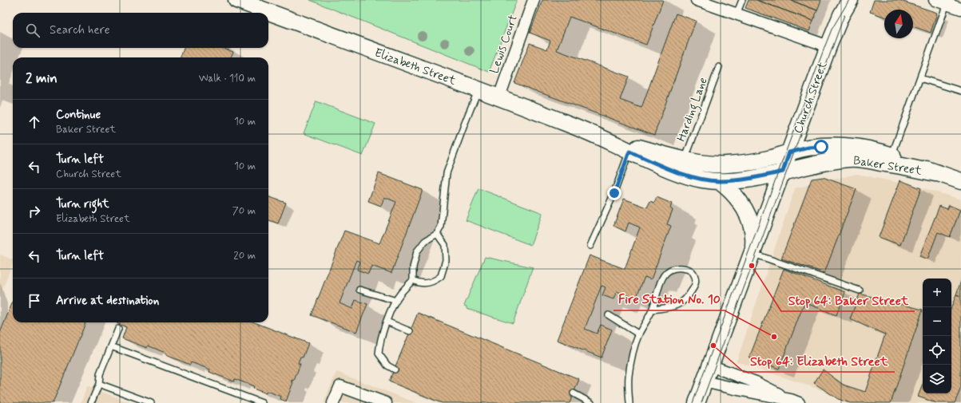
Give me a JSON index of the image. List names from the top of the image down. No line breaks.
{"streets":{"street":["Lewis Court","Elizabeth Street","Church Street","Baker Street"],"lane":["Harding Lane"]},"crossings":[["Lewis Court","Elizabeth Street"],["Elizabeth Street","Church Street"],["Elizabeth Street","Harding Lane"],["Elizabeth Street","Baker Street"],["Church Street","Baker Street"]],"places":["Stop 64: Baker Street","Fire Station No. 10","Stop 64: Elizabeth Street"],"north":"top","page":{"search":"Search here","heading":["2 min","Walk · 110 m"],"list":[["Continue","Baker Street","10 m"],["Turn left","Church Street","10 m"],["Turn right","Elizabeth Street","70 m"],["Turn left","20 m"],"Arrive at destination"],"map_buttons":["+","−"]}}
